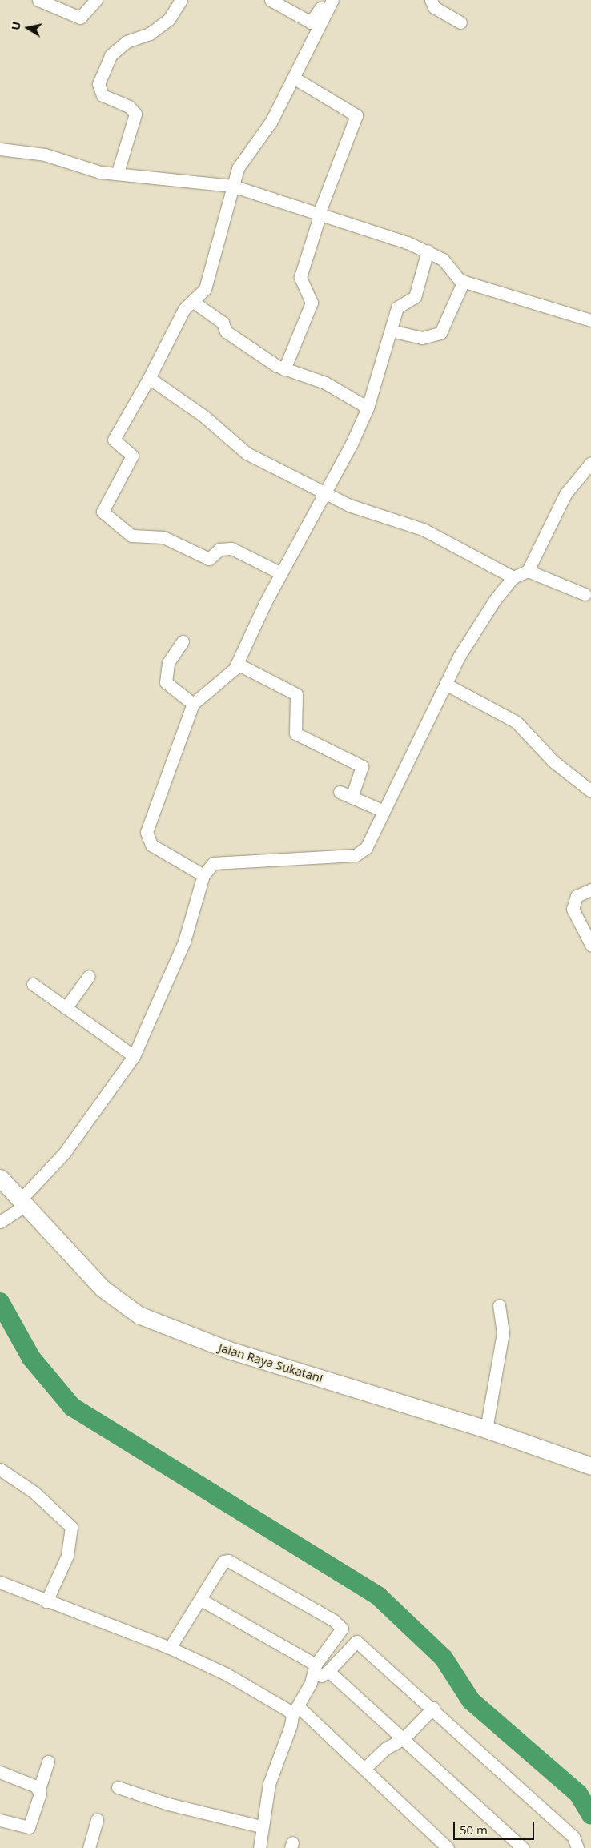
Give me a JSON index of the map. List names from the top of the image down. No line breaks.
{"streets":{"main road":["Jalan Raya Sukatani"]},"scale_bar":"50 m","north":"left"}
